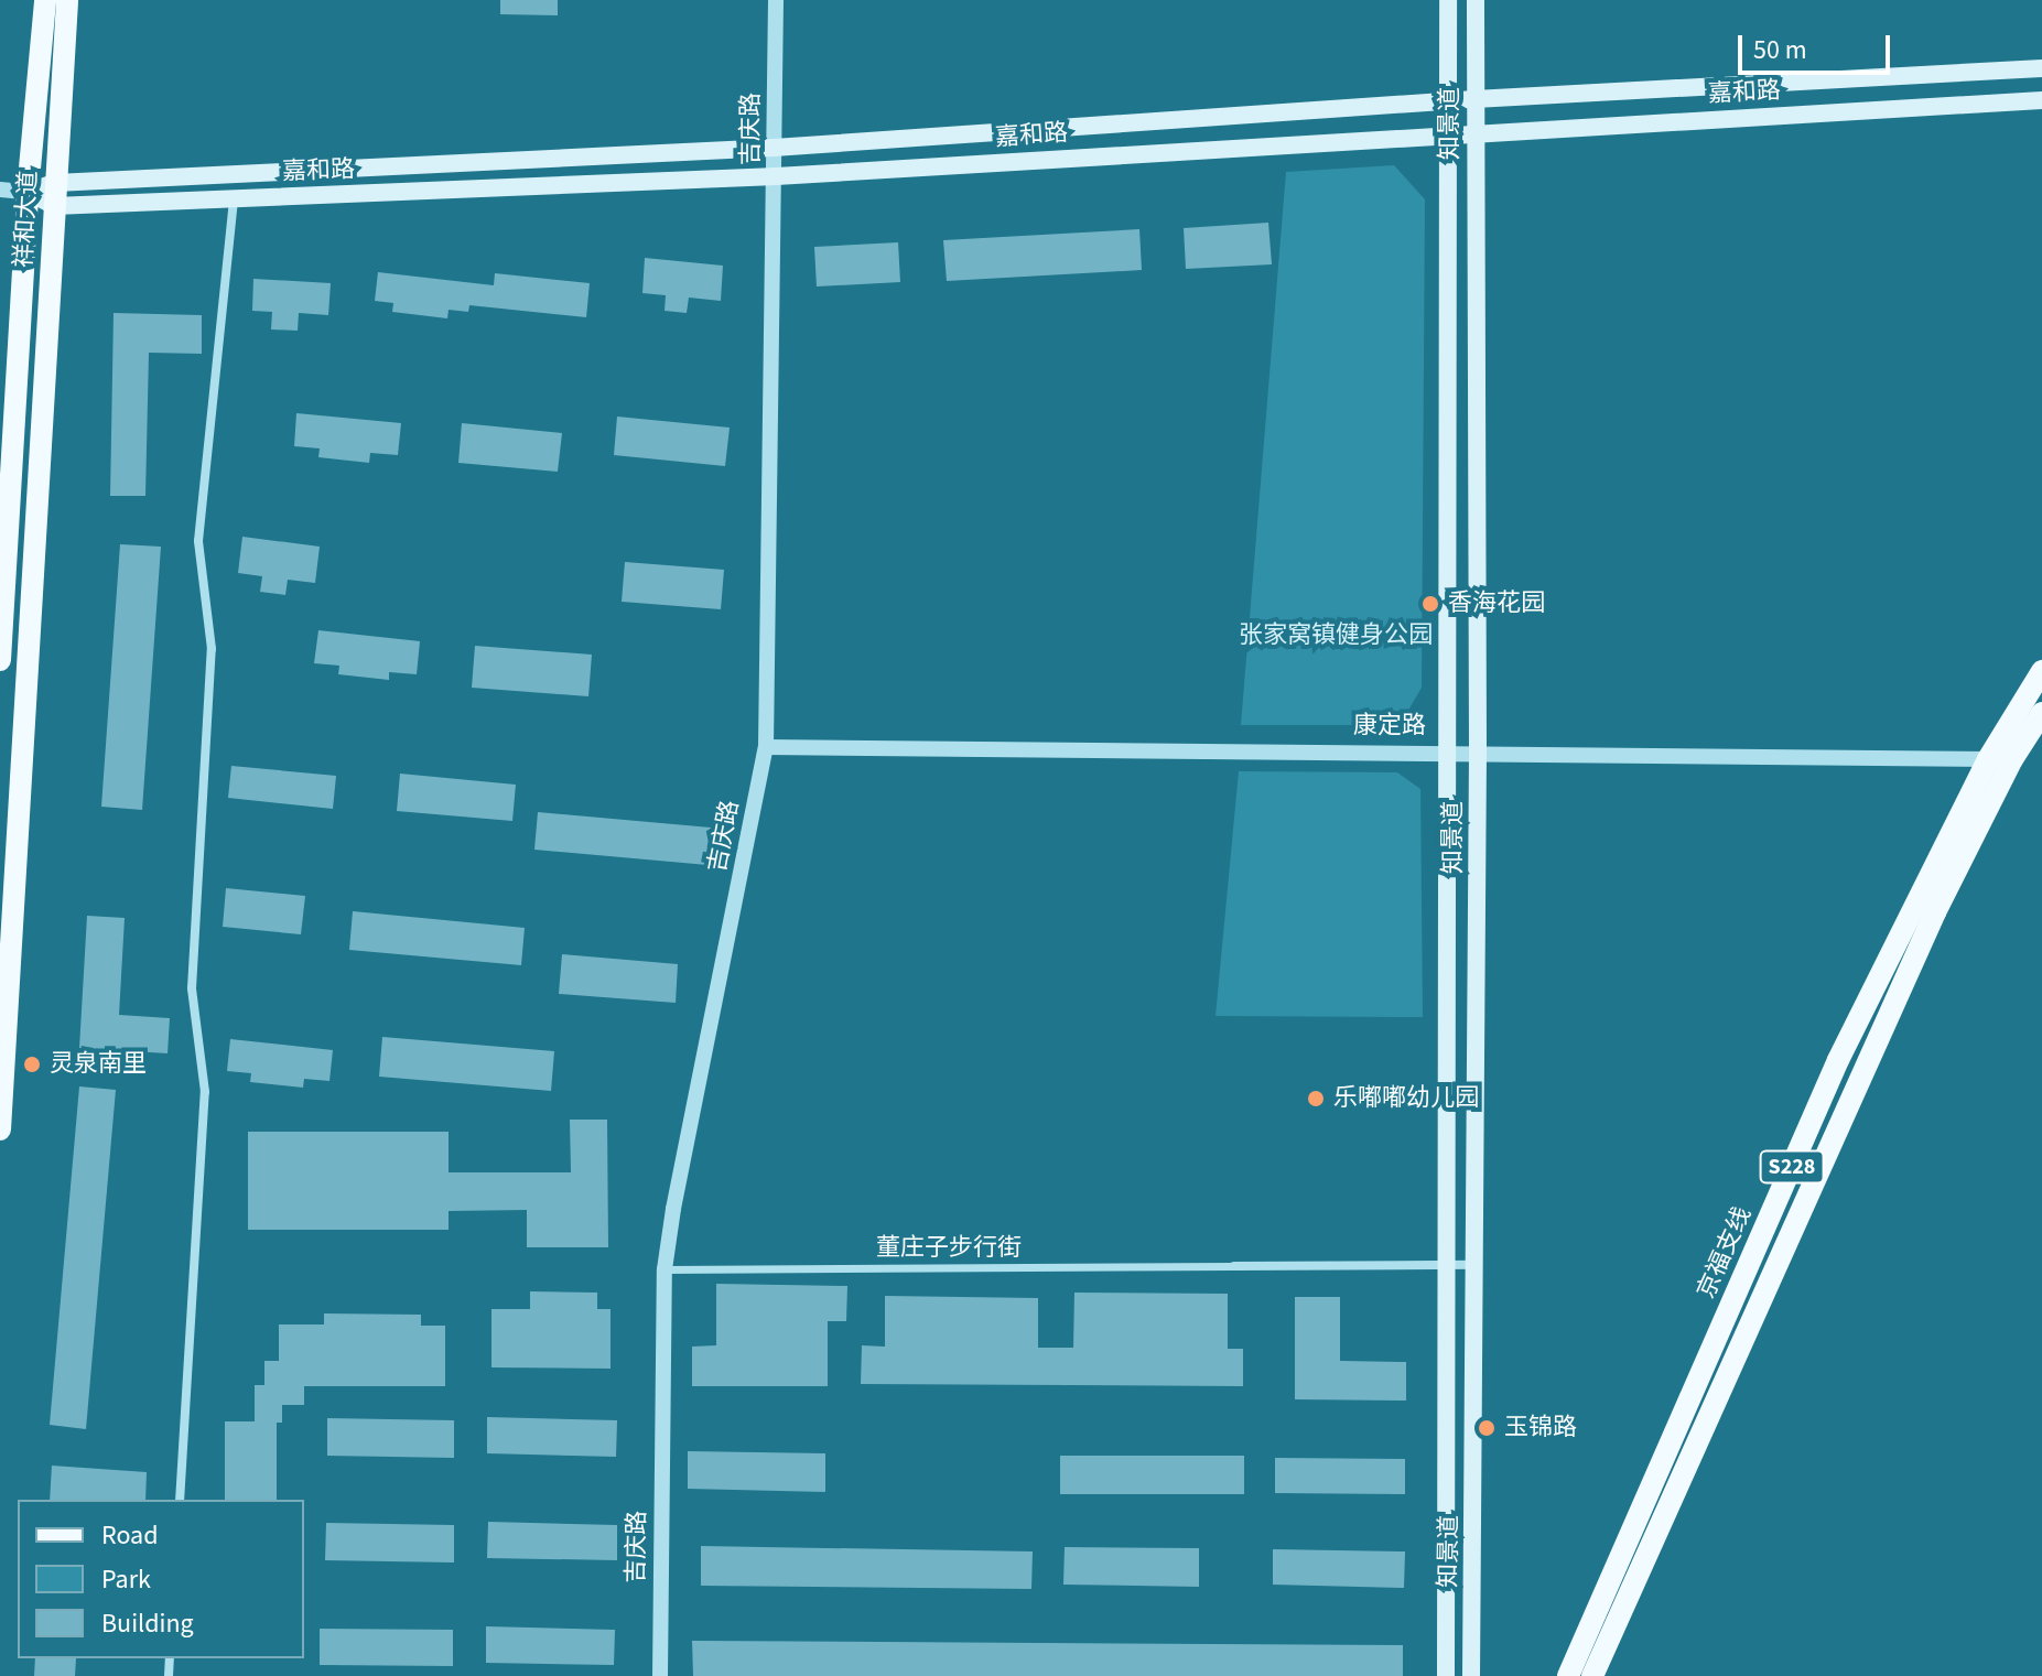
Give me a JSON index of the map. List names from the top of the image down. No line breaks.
{"streets":{"main road":["嘉和路","知景道","祥和大道","S228","京福支线"],"street":["吉庆路","康定路","董庄子步行街"]},"crossings":[["嘉和路","知景道"],["嘉和路","吉庆路"],["嘉和路","祥和大道"],["知景道","康定路"],["吉庆路","康定路"],["吉庆路","董庄子步行街"],["康定路","S228"],["康定路","京福支线"]],"parks":["张家窝镇健身公园"],"places":["香海花园","灵泉南里","乐嘟嘟幼儿园","玉锦路"],"legend":["Road","Park","Building"],"scale_bar":"50 m"}
